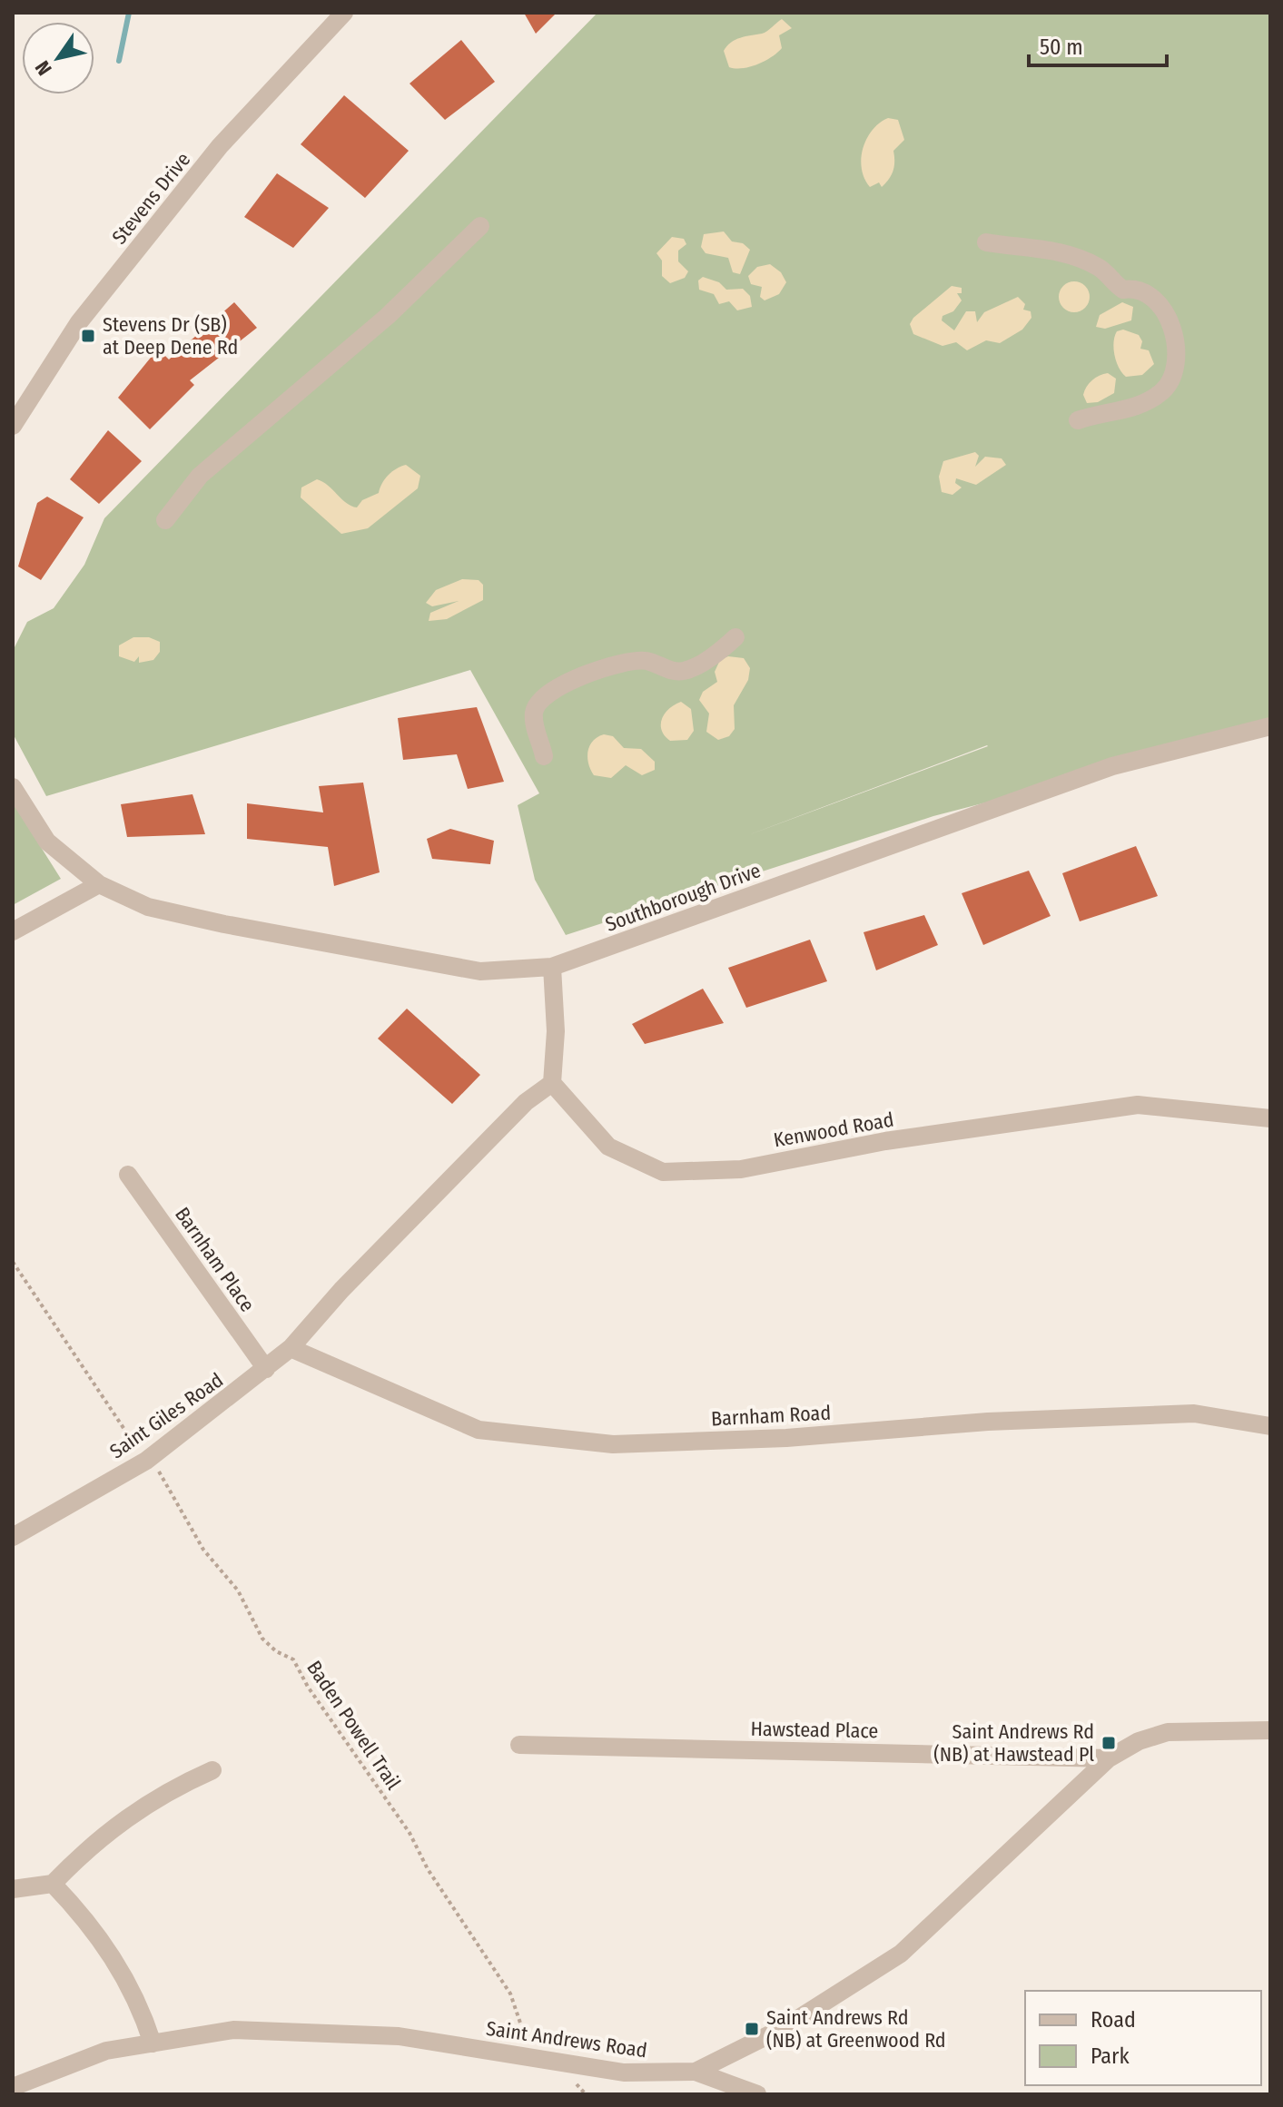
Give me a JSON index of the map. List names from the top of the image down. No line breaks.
{"streets":{"street":["Stevens Drive","Southborough Drive","Kenwood Road","Barnham Place","Saint Giles Road","Barnham Road","Hawstead Place","Saint Andrews Road"],"path":["Baden Powell Trail"]},"crossings":[["Barnham Place","Saint Giles Road"],["Saint Giles Road","Baden Powell Trail"],["Baden Powell Trail","Saint Andrews Road"],["Hawstead Place","Saint Andrews Road"]],"places":{"transit":["Stevens Dr (SB) at Deep Dene Rd","Saint Andrews Rd (NB) at Hawstead Pl","Saint Andrews Rd (NB) at Greenwood Rd"]},"legend":["Road","Park"],"scale_bar":"50 m","north":"bottom left"}
